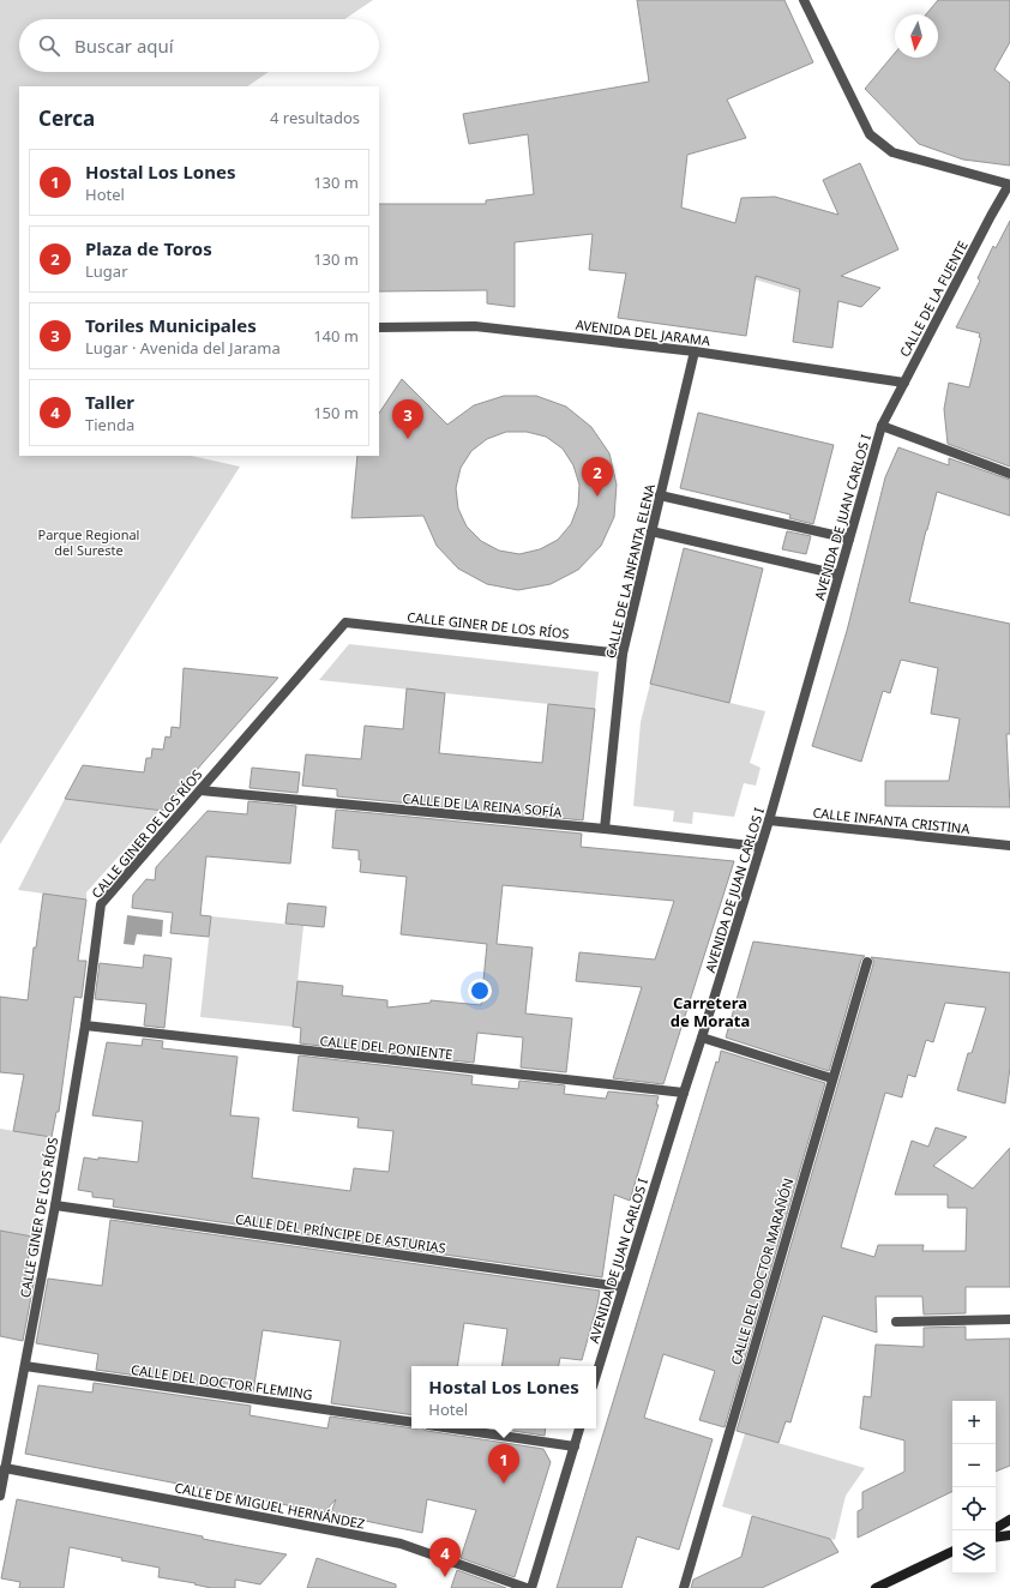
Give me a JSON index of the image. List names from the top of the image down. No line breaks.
{"streets":{"street":["CALLE DE LA FUENTE","AVENIDA DEL JARAMA","AVENIDA DE JUAN CARLOS I","CALLE DE LA INFANTA ELENA","CALLE GINER DE LOS RÍOS","CALLE DE LA REINA SOFÍA","CALLE INFANTA CRISTINA","CALLE DEL PONIENTE","CALLE DEL PRÍNCIPE DE ASTURIAS","CALLE DEL DOCTOR MARAÑÓN","CALLE DEL DOCTOR FLEMING","CALLE DE MIGUEL HERNÁNDEZ"]},"crossings":[["CALLE DE LA FUENTE","AVENIDA DEL JARAMA"],["CALLE DE LA FUENTE","AVENIDA DE JUAN CARLOS I"],["AVENIDA DEL JARAMA","CALLE DE LA INFANTA ELENA"],["AVENIDA DE JUAN CARLOS I","CALLE DE LA REINA SOFÍA"],["AVENIDA DE JUAN CARLOS I","CALLE INFANTA CRISTINA"],["AVENIDA DE JUAN CARLOS I","CALLE DEL PONIENTE"],["AVENIDA DE JUAN CARLOS I","CALLE DEL PRÍNCIPE DE ASTURIAS"],["CALLE DE LA INFANTA ELENA","CALLE GINER DE LOS RÍOS"],["CALLE DE LA INFANTA ELENA","CALLE DE LA REINA SOFÍA"],["CALLE GINER DE LOS RÍOS","CALLE DE LA REINA SOFÍA"],["CALLE GINER DE LOS RÍOS","CALLE DEL PONIENTE"],["CALLE GINER DE LOS RÍOS","CALLE DEL PRÍNCIPE DE ASTURIAS"],["CALLE GINER DE LOS RÍOS","CALLE DEL DOCTOR FLEMING"],["CALLE GINER DE LOS RÍOS","CALLE DE MIGUEL HERNÁNDEZ"]],"districts":["Carretera de Morata"],"parks":["Parque Regional del Sureste"],"north":"bottom","page":{"search":"Buscar aquí","heading":["Cerca","4 resultados"],"list":[{"mark":"1","name":"Hostal Los Lones","note":"Hotel","value":"130 m"},{"mark":"2","name":"Plaza de Toros","note":"Lugar","value":"130 m"},{"mark":"3","name":"Toriles Municipales","note":"Lugar · Avenida del Jarama","value":"140 m"},{"mark":"4","name":"Taller","note":"Tienda","value":"150 m"}],"pins":["3","2","1","4"],"popup":["Hostal Los Lones","Hotel"],"map_buttons":["+","−"]}}
